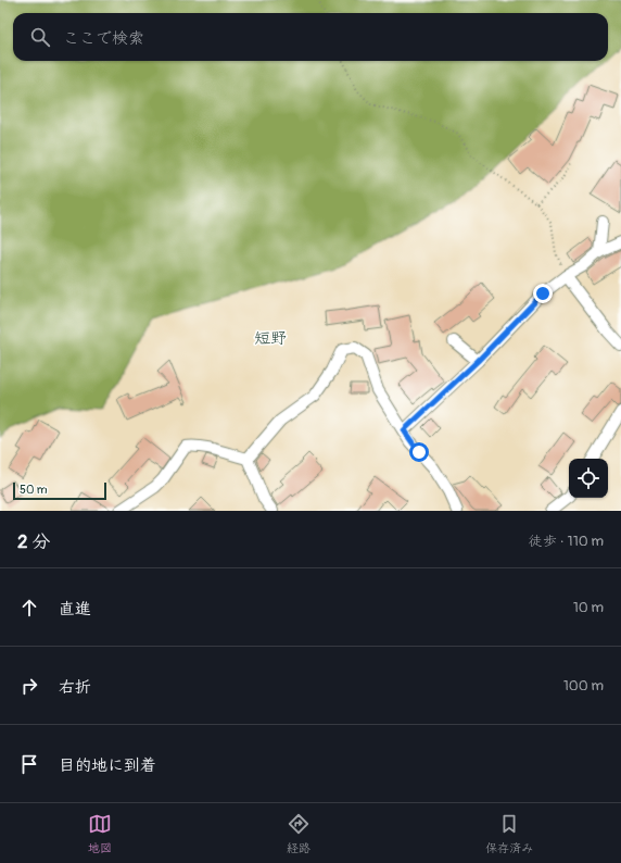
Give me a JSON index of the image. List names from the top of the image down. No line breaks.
{"districts":["短野"],"scale_bar":"50 m","page":{"search":"ここで検索","scale":"50 m","heading":["2 分","徒歩 · 110 m"],"list":[["直進","10 m"],["右折","100 m"],"目的地に到着"],"nav":["地図","経路","保存済み"]}}
